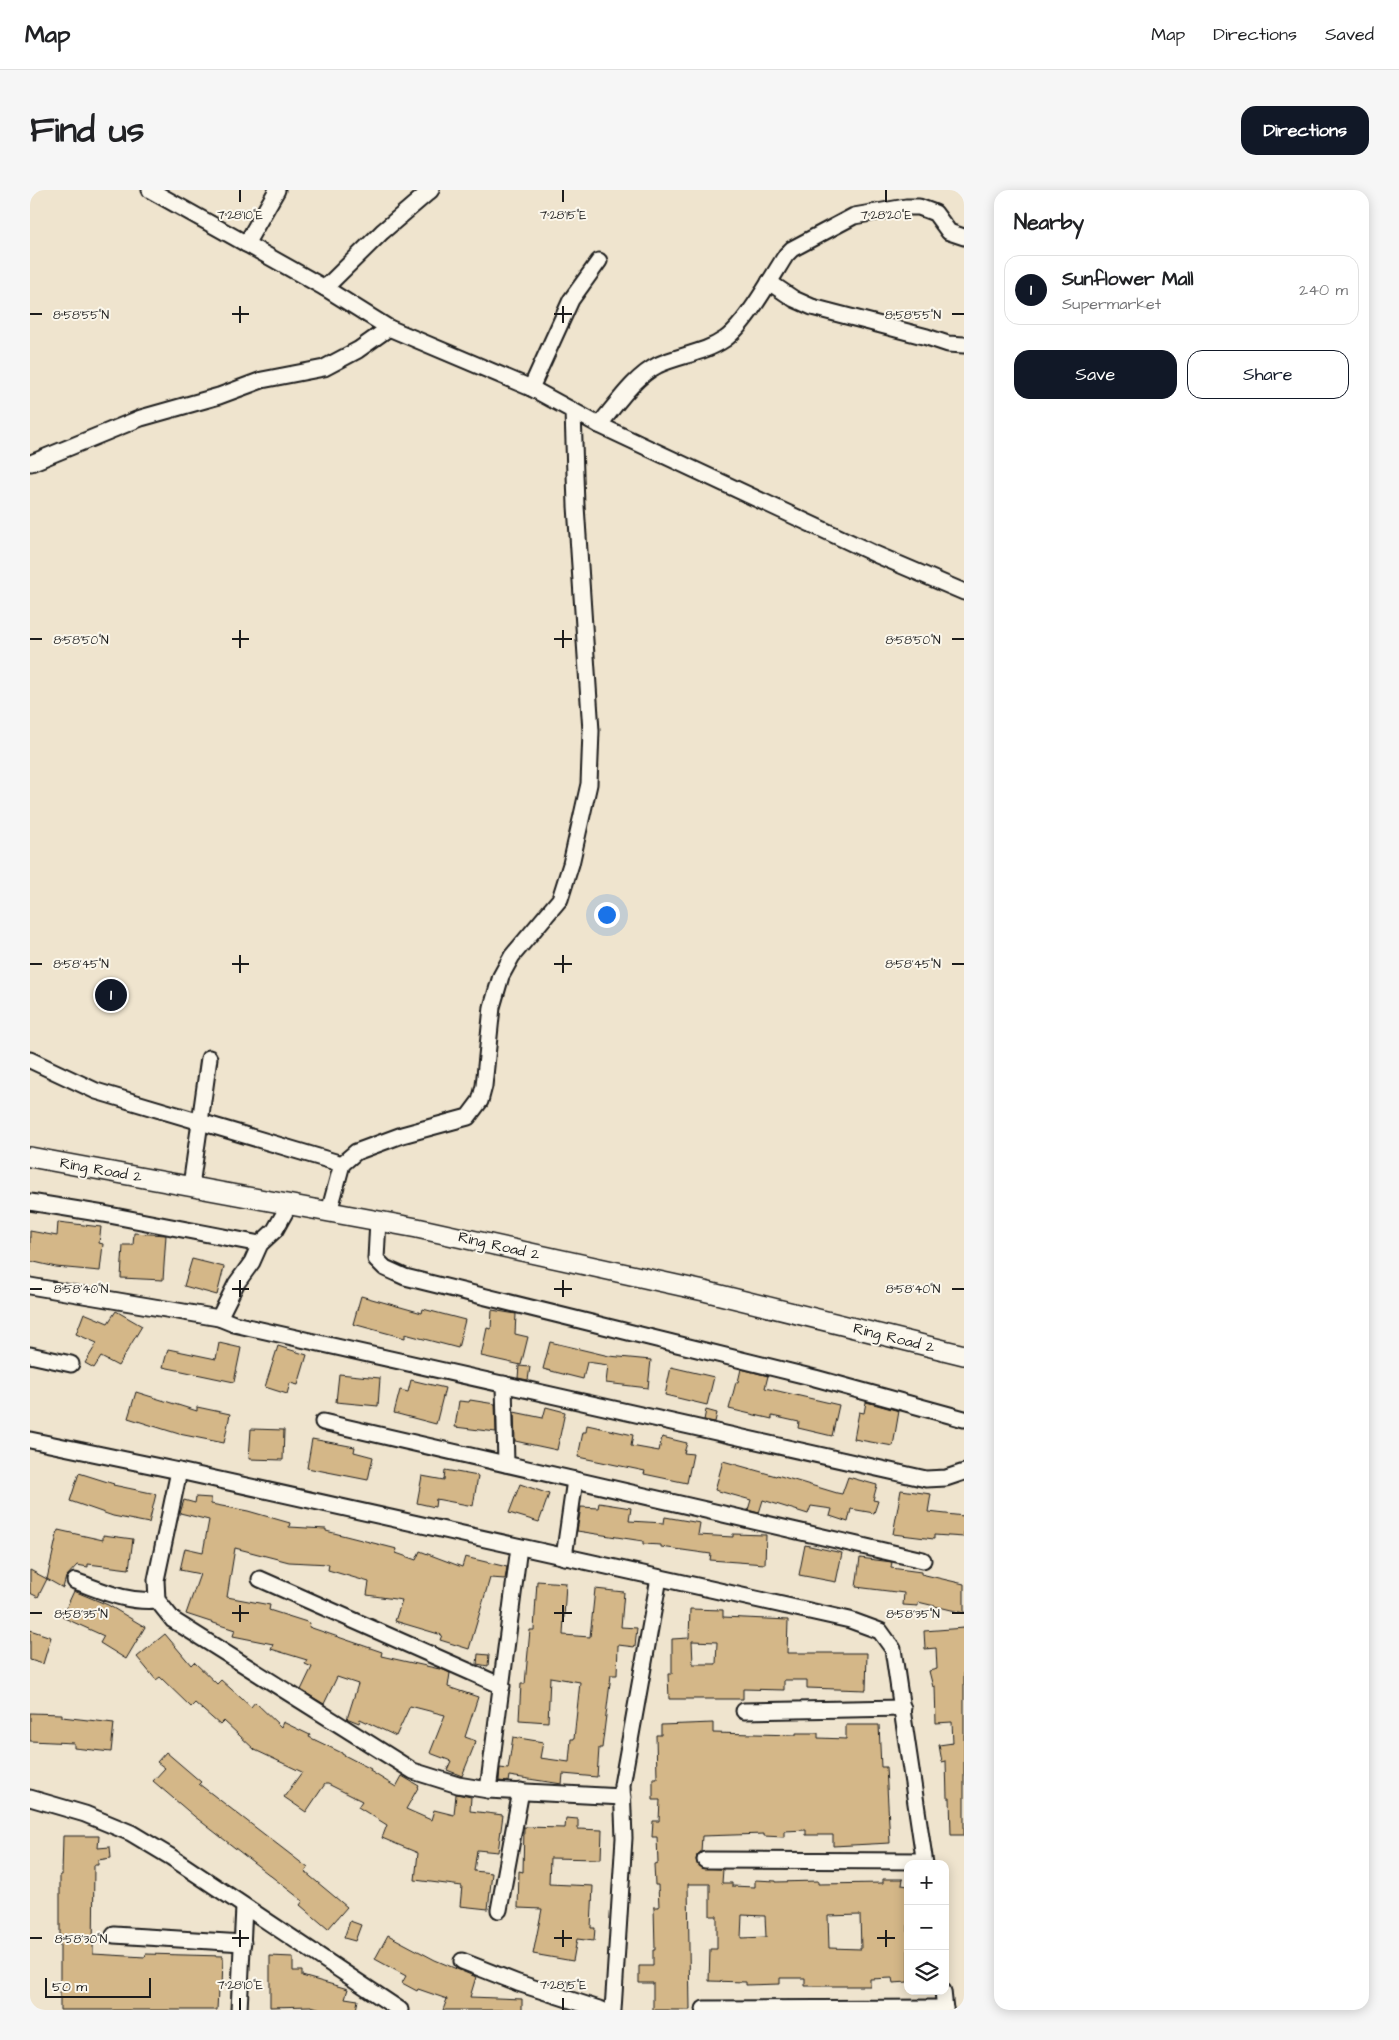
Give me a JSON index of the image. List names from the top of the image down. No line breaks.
{"streets":{"main road":["Ring Road 2"]},"scale_bar":"50 m","page":{"header":"Map","nav":["Map","Directions","Saved"],"title":"Find us","buttons":["Directions",["Save","Share"]],"heading":"Nearby","list":[{"mark":"1","name":"Sunflower Mall","note":"Supermarket","value":"240 m"}],"pins":"1","map_buttons":["+","−"],"scale":"50 m"},"coordinates":["7°28'10\"E","7°28'15\"E","7°28'20\"E","8°58'55\"N","8°58'50\"N","8°58'45\"N","8°58'40\"N","8°58'35\"N","8°58'30\"N"]}
